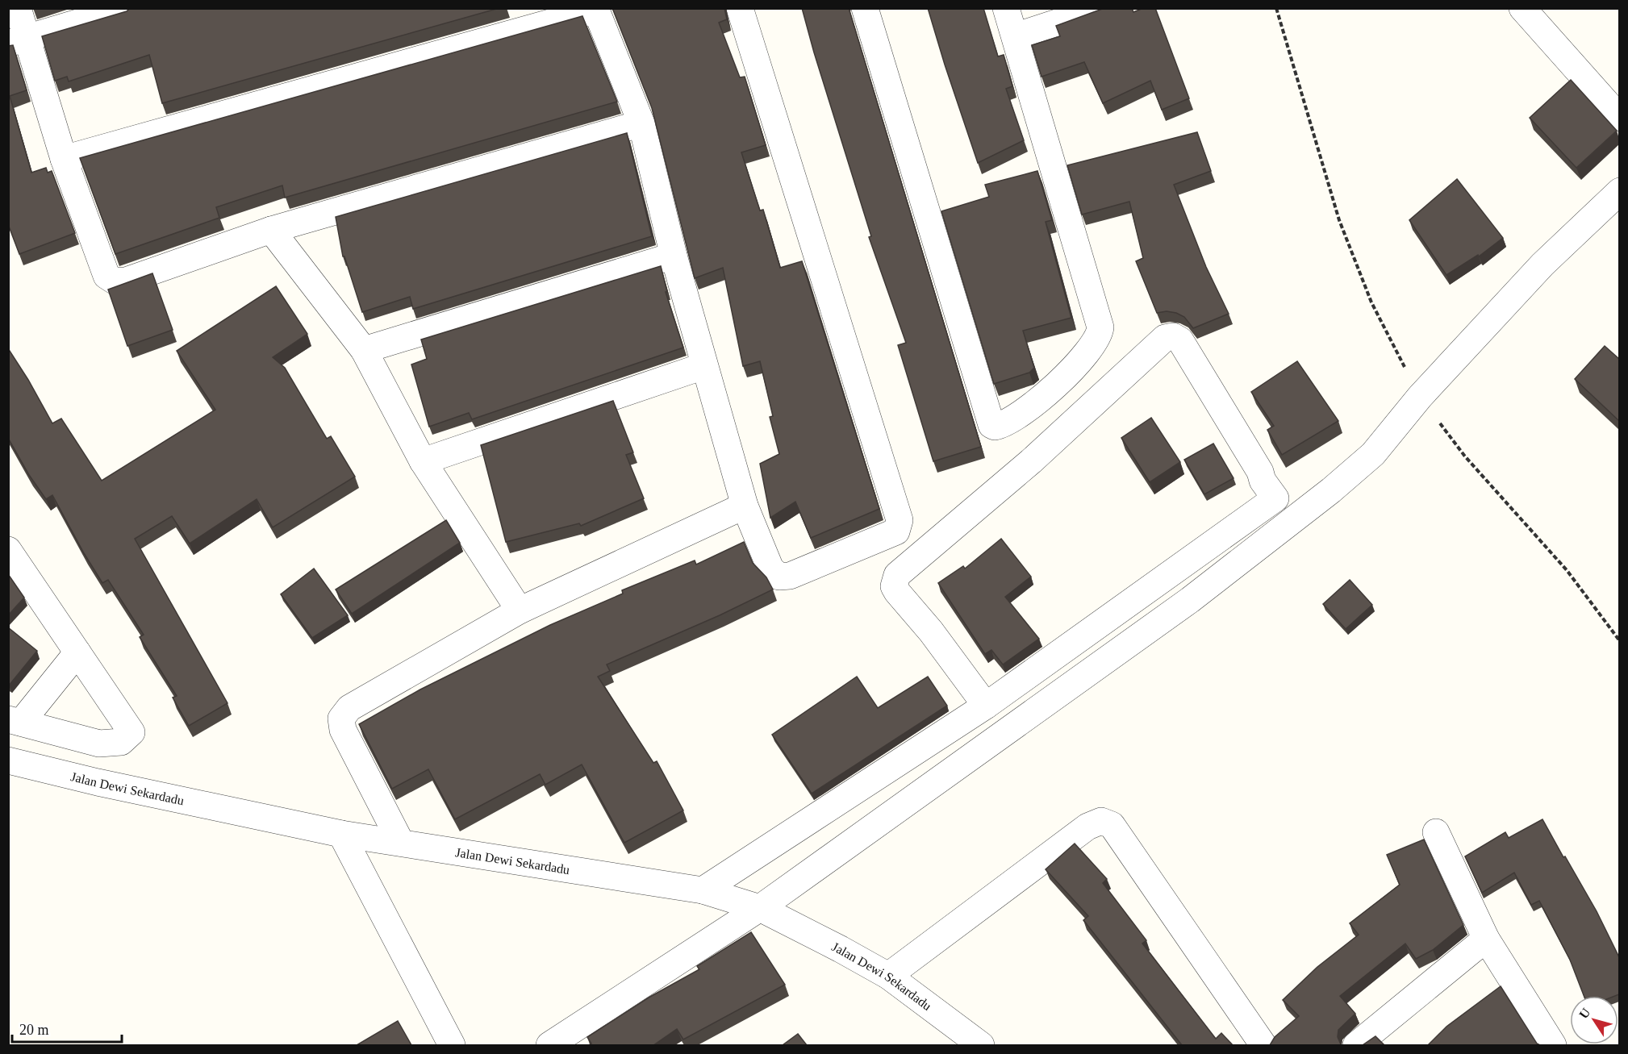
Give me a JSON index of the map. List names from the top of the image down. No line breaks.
{"streets":{"street":["Jalan Dewi Sekardadu"]},"scale_bar":"20 m","north":"top left"}
